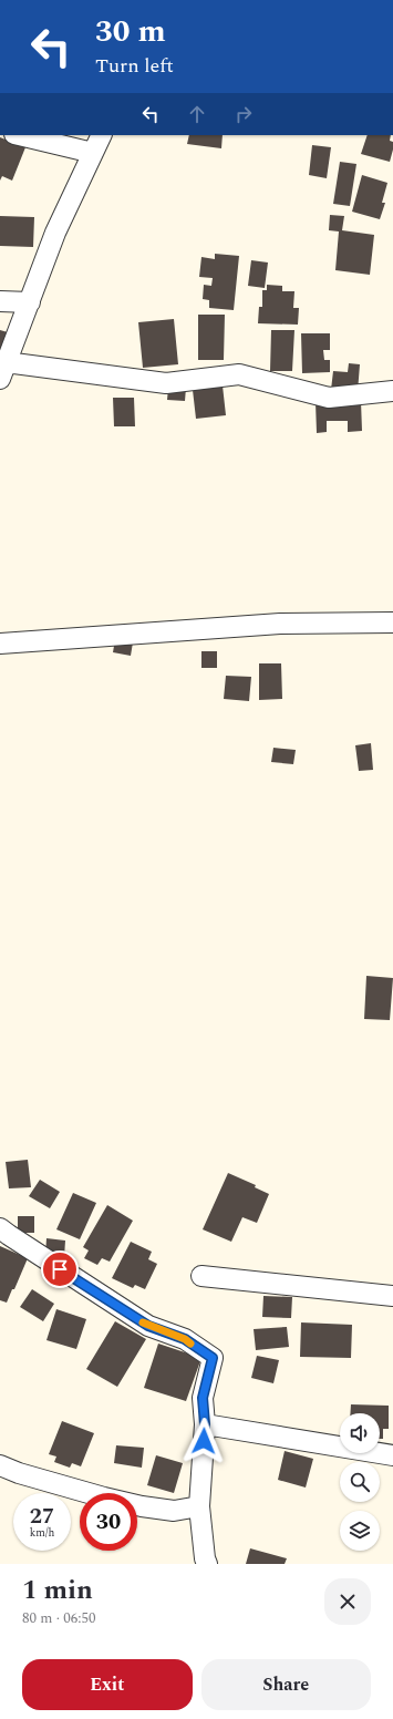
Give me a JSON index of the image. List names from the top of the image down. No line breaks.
{"page":{"turn":["30 m","Turn left"],"speed":"27 km/h","limit":"30","heading":["1 min","80 m · 06:50"],"buttons":["Exit","Share"]}}
